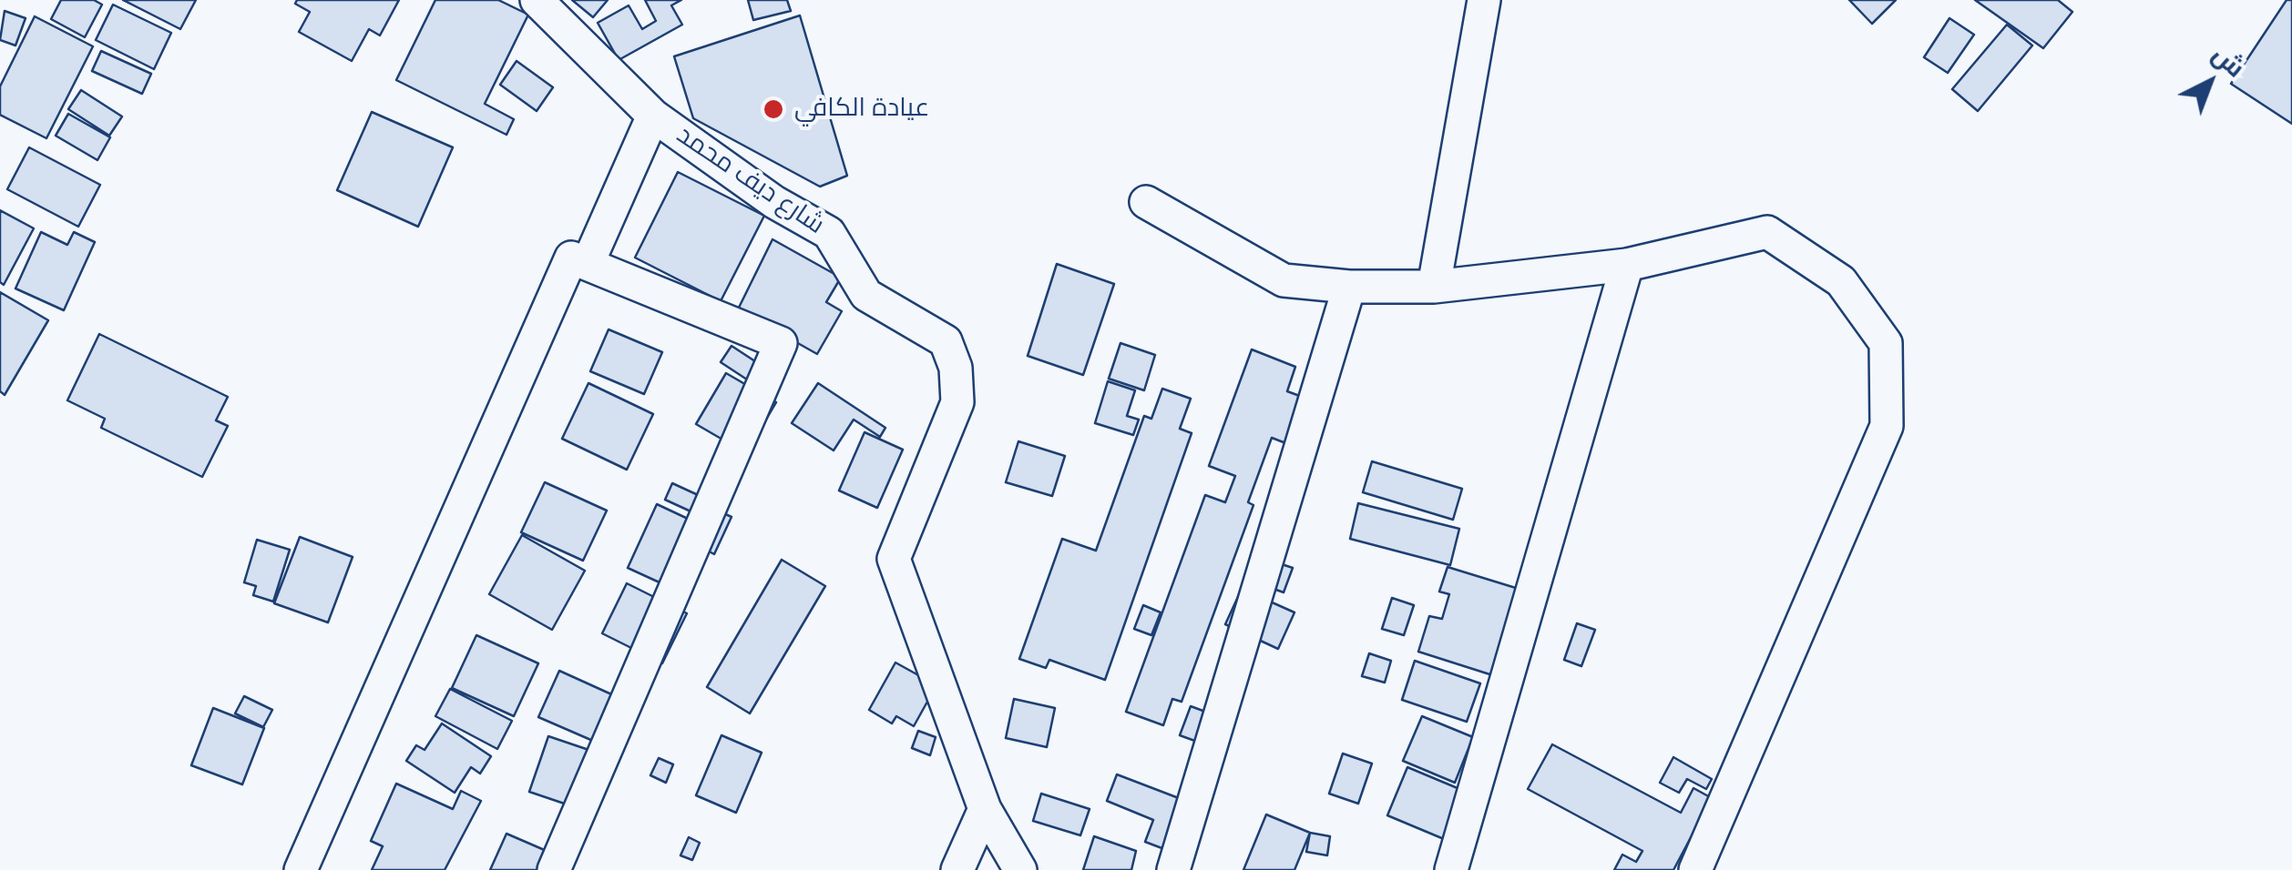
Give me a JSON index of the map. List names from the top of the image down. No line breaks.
{"streets":{"street":["شارع ديف محمد"]},"places":["عيادة الكافي"],"north":"top right"}
